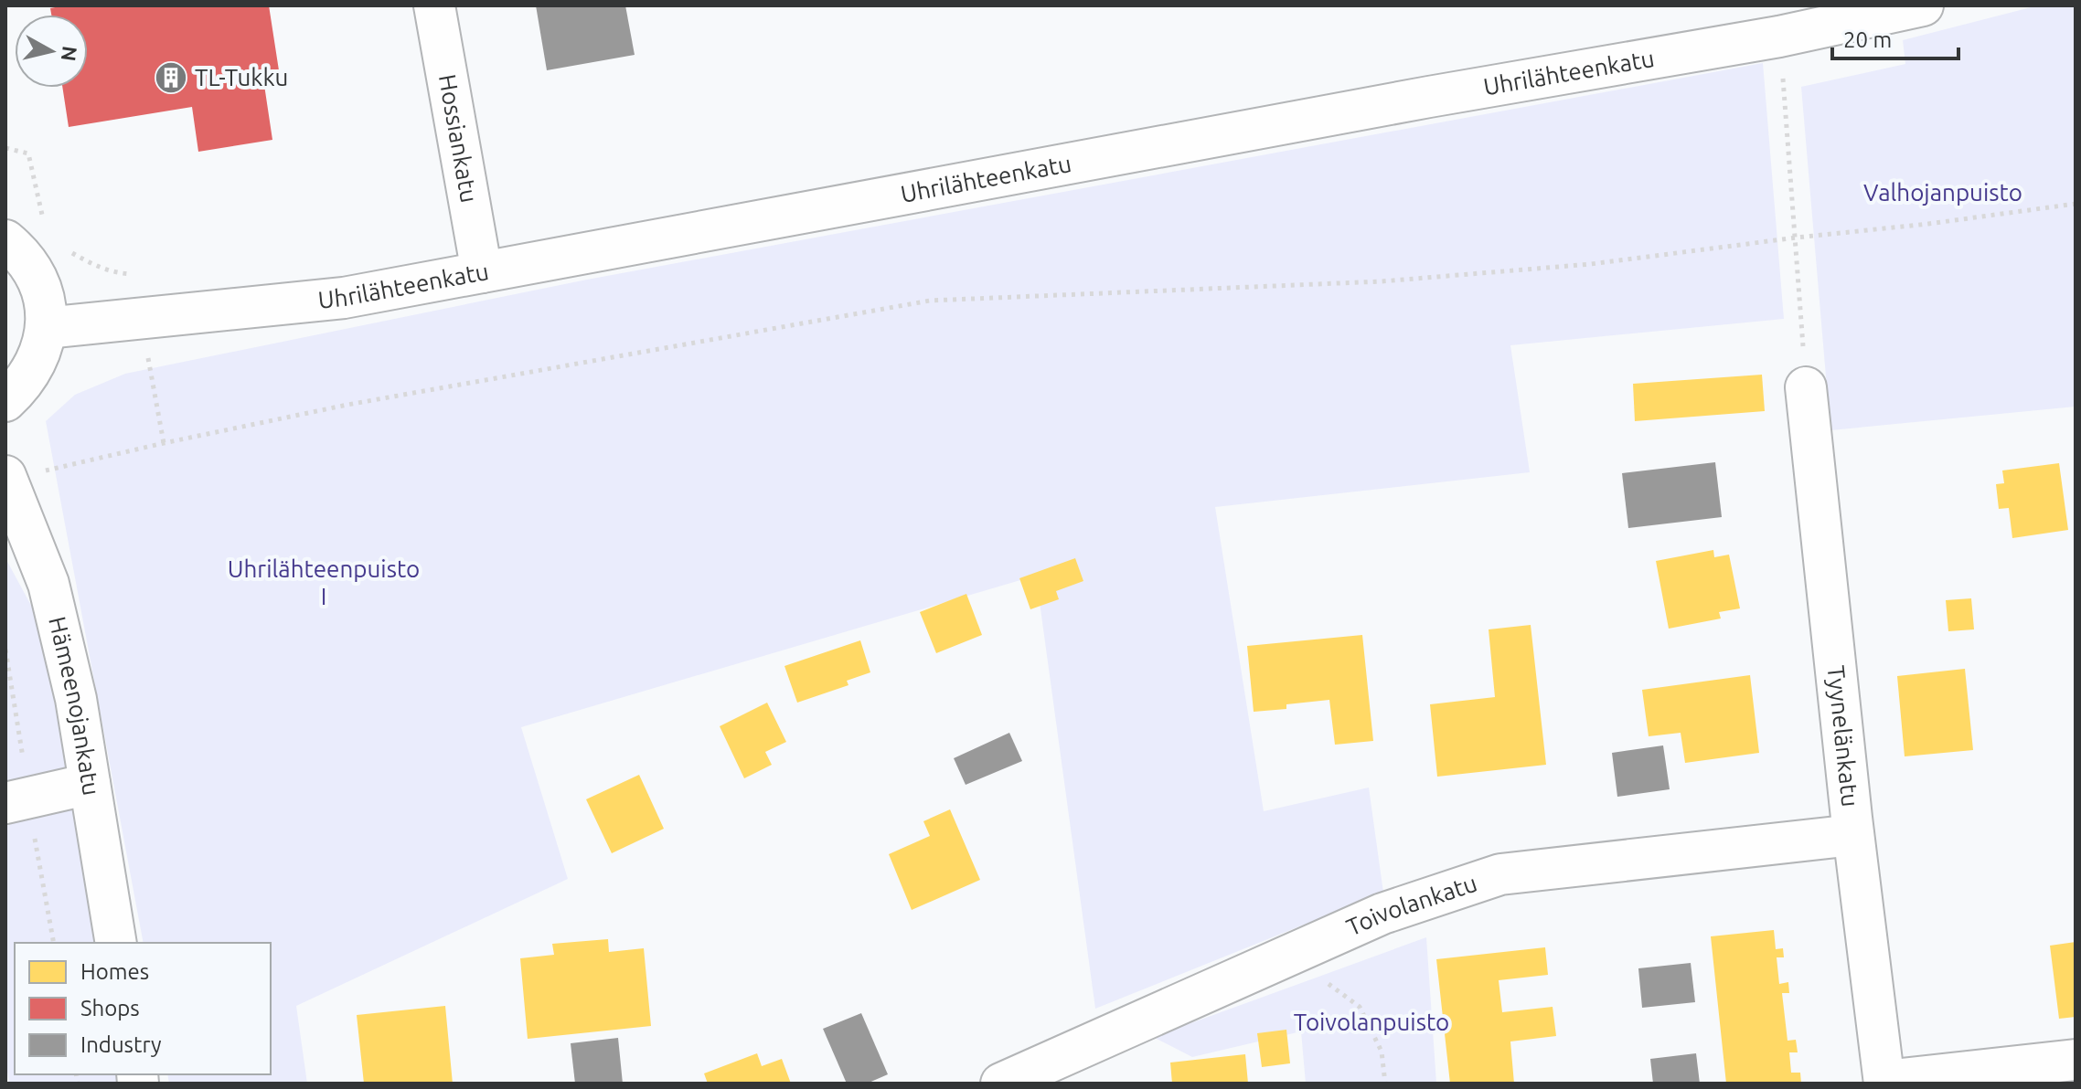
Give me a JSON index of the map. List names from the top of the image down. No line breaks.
{"streets":{"street":["Uhrilähteenkatu","Hossiankatu","Hämeenojankatu","Tyynelänkatu","Toivolankatu"]},"crossings":[["Uhrilähteenkatu","Hossiankatu"],["Tyynelänkatu","Toivolankatu"]],"parks":["Valhojanpuisto","Uhrilähteenpuisto I","Toivolanpuisto"],"places":{"building":["TL-Tukku"]},"legend":["Homes","Shops","Industry"],"scale_bar":"20 m","north":"right"}
